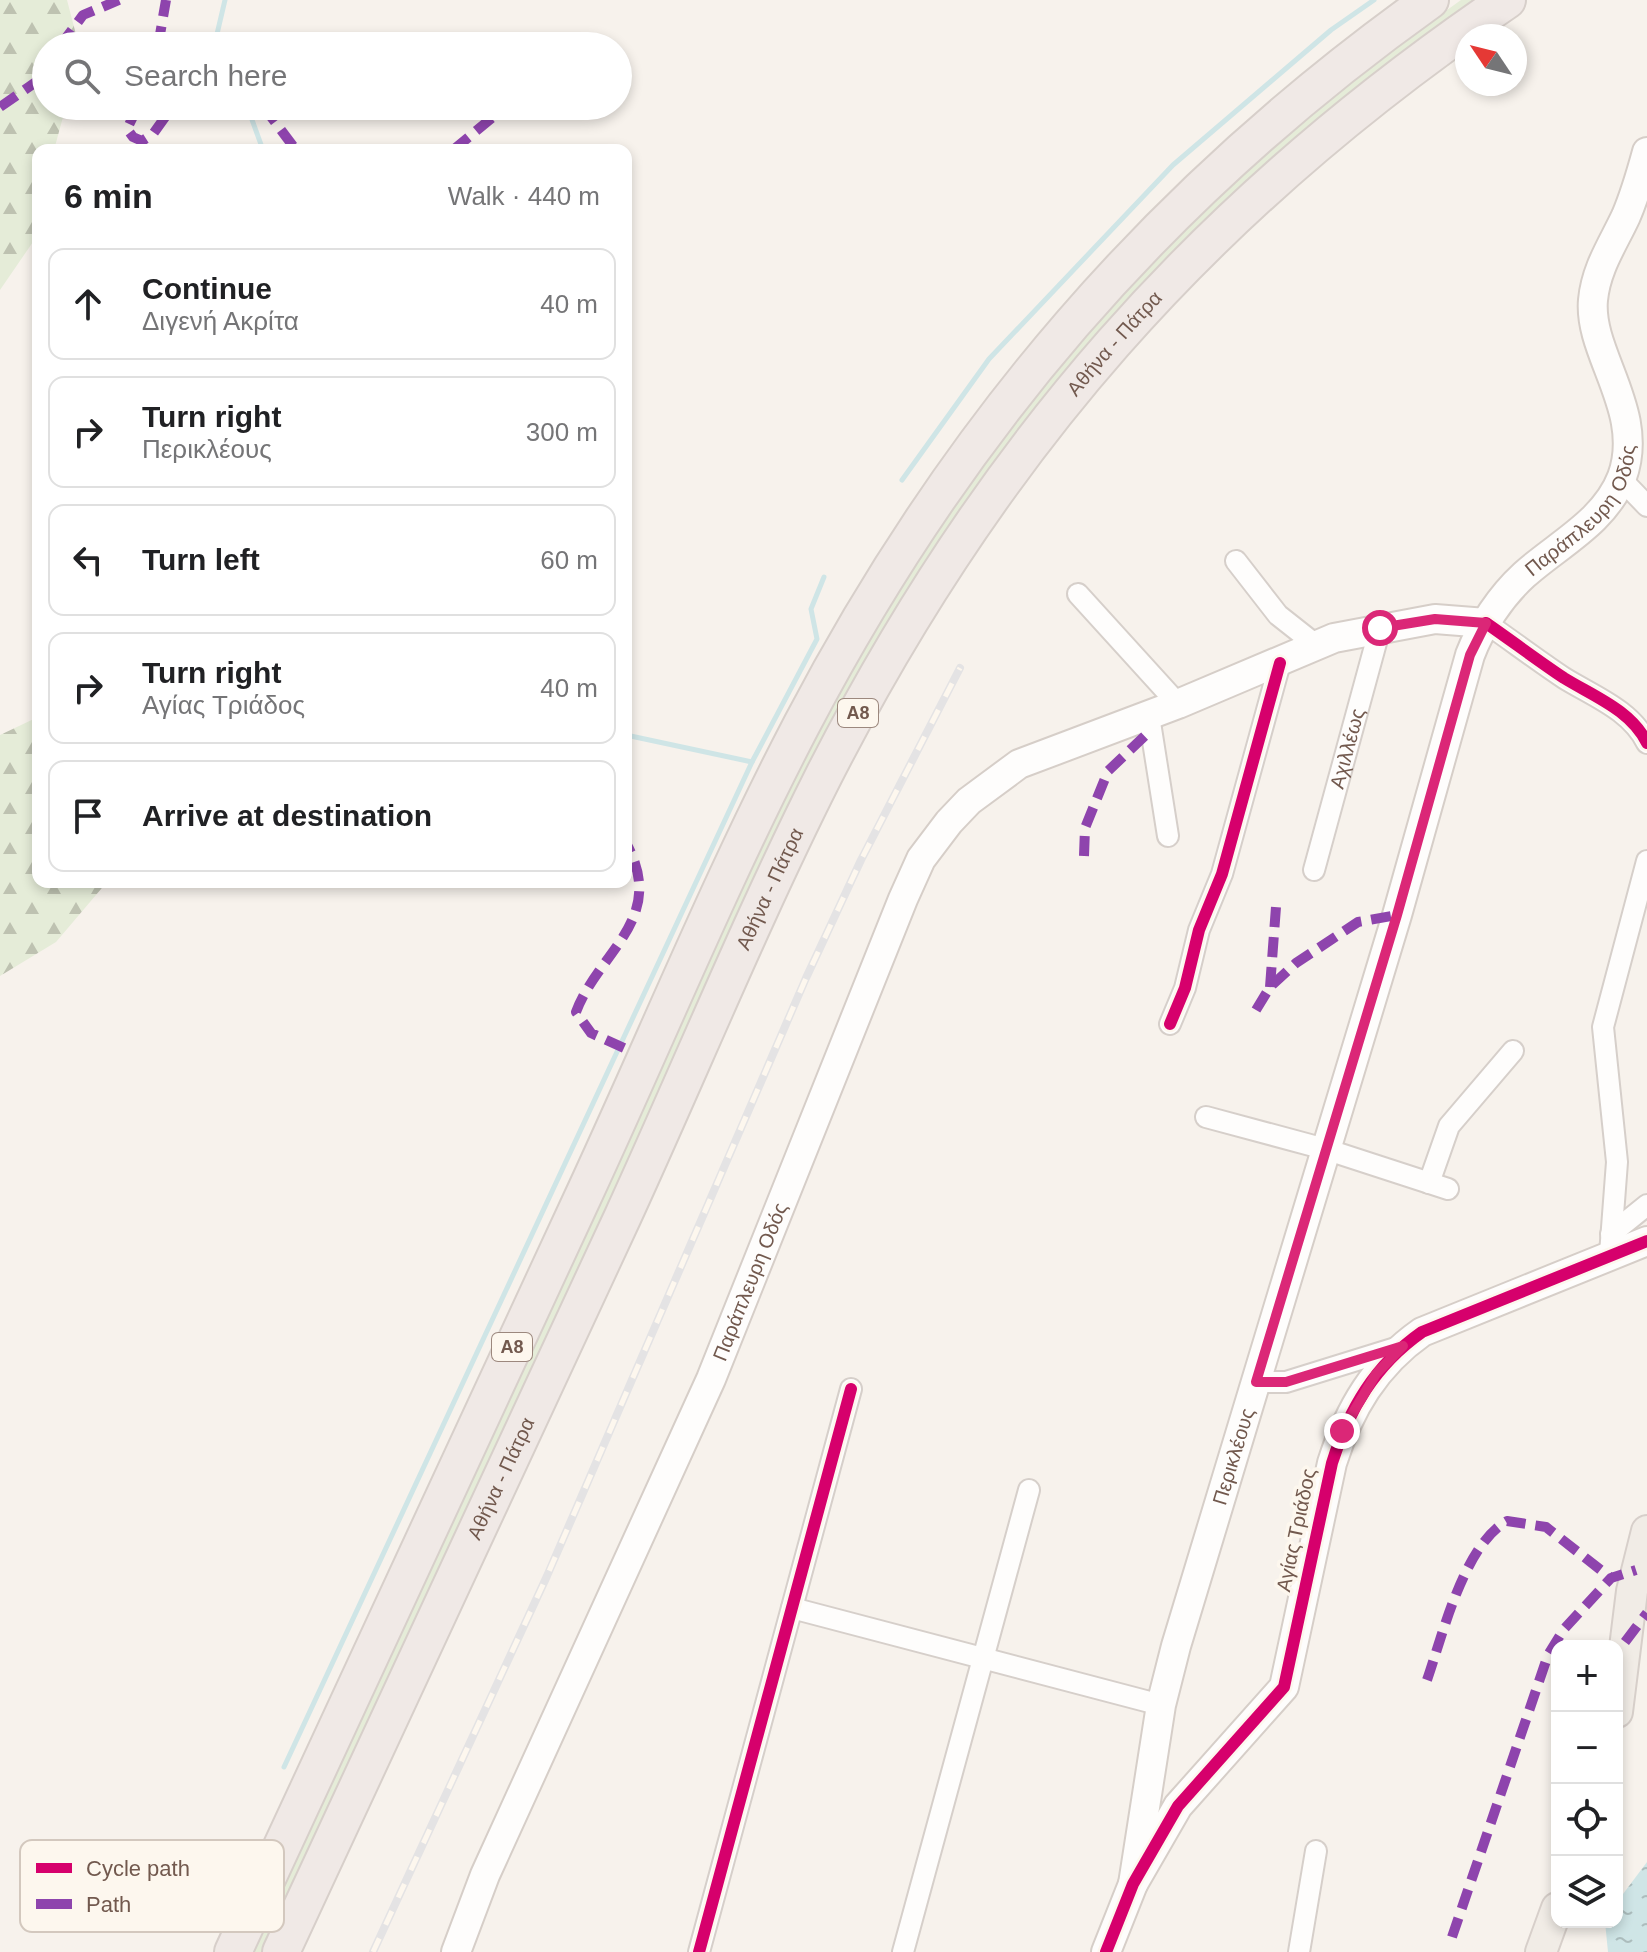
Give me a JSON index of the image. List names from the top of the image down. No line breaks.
{"streets":{"highway":["Αθήνα - Πάτρα","Α8"],"main road":["Παράπλευρη Οδός","Περικλέους","Αγίας Τριάδος"],"street":["Αχιλλέως"]},"crossings":[["Παράπλευρη Οδός","Αχιλλέως"],["Παράπλευρη Οδός","Περικλέους"],["Περικλέους","Αγίας Τριάδος"]],"legend":["Cycle path","Path"],"north":"top left","page":{"search":"Search here","heading":["6 min","Walk · 440 m"],"list":[["Continue","Διγενή Ακρίτα","40 m"],["Turn right","Περικλέους","300 m"],["Turn left","60 m"],["Turn right","Αγίας Τριάδος","40 m"],"Arrive at destination"],"map_buttons":["+","−"]}}
